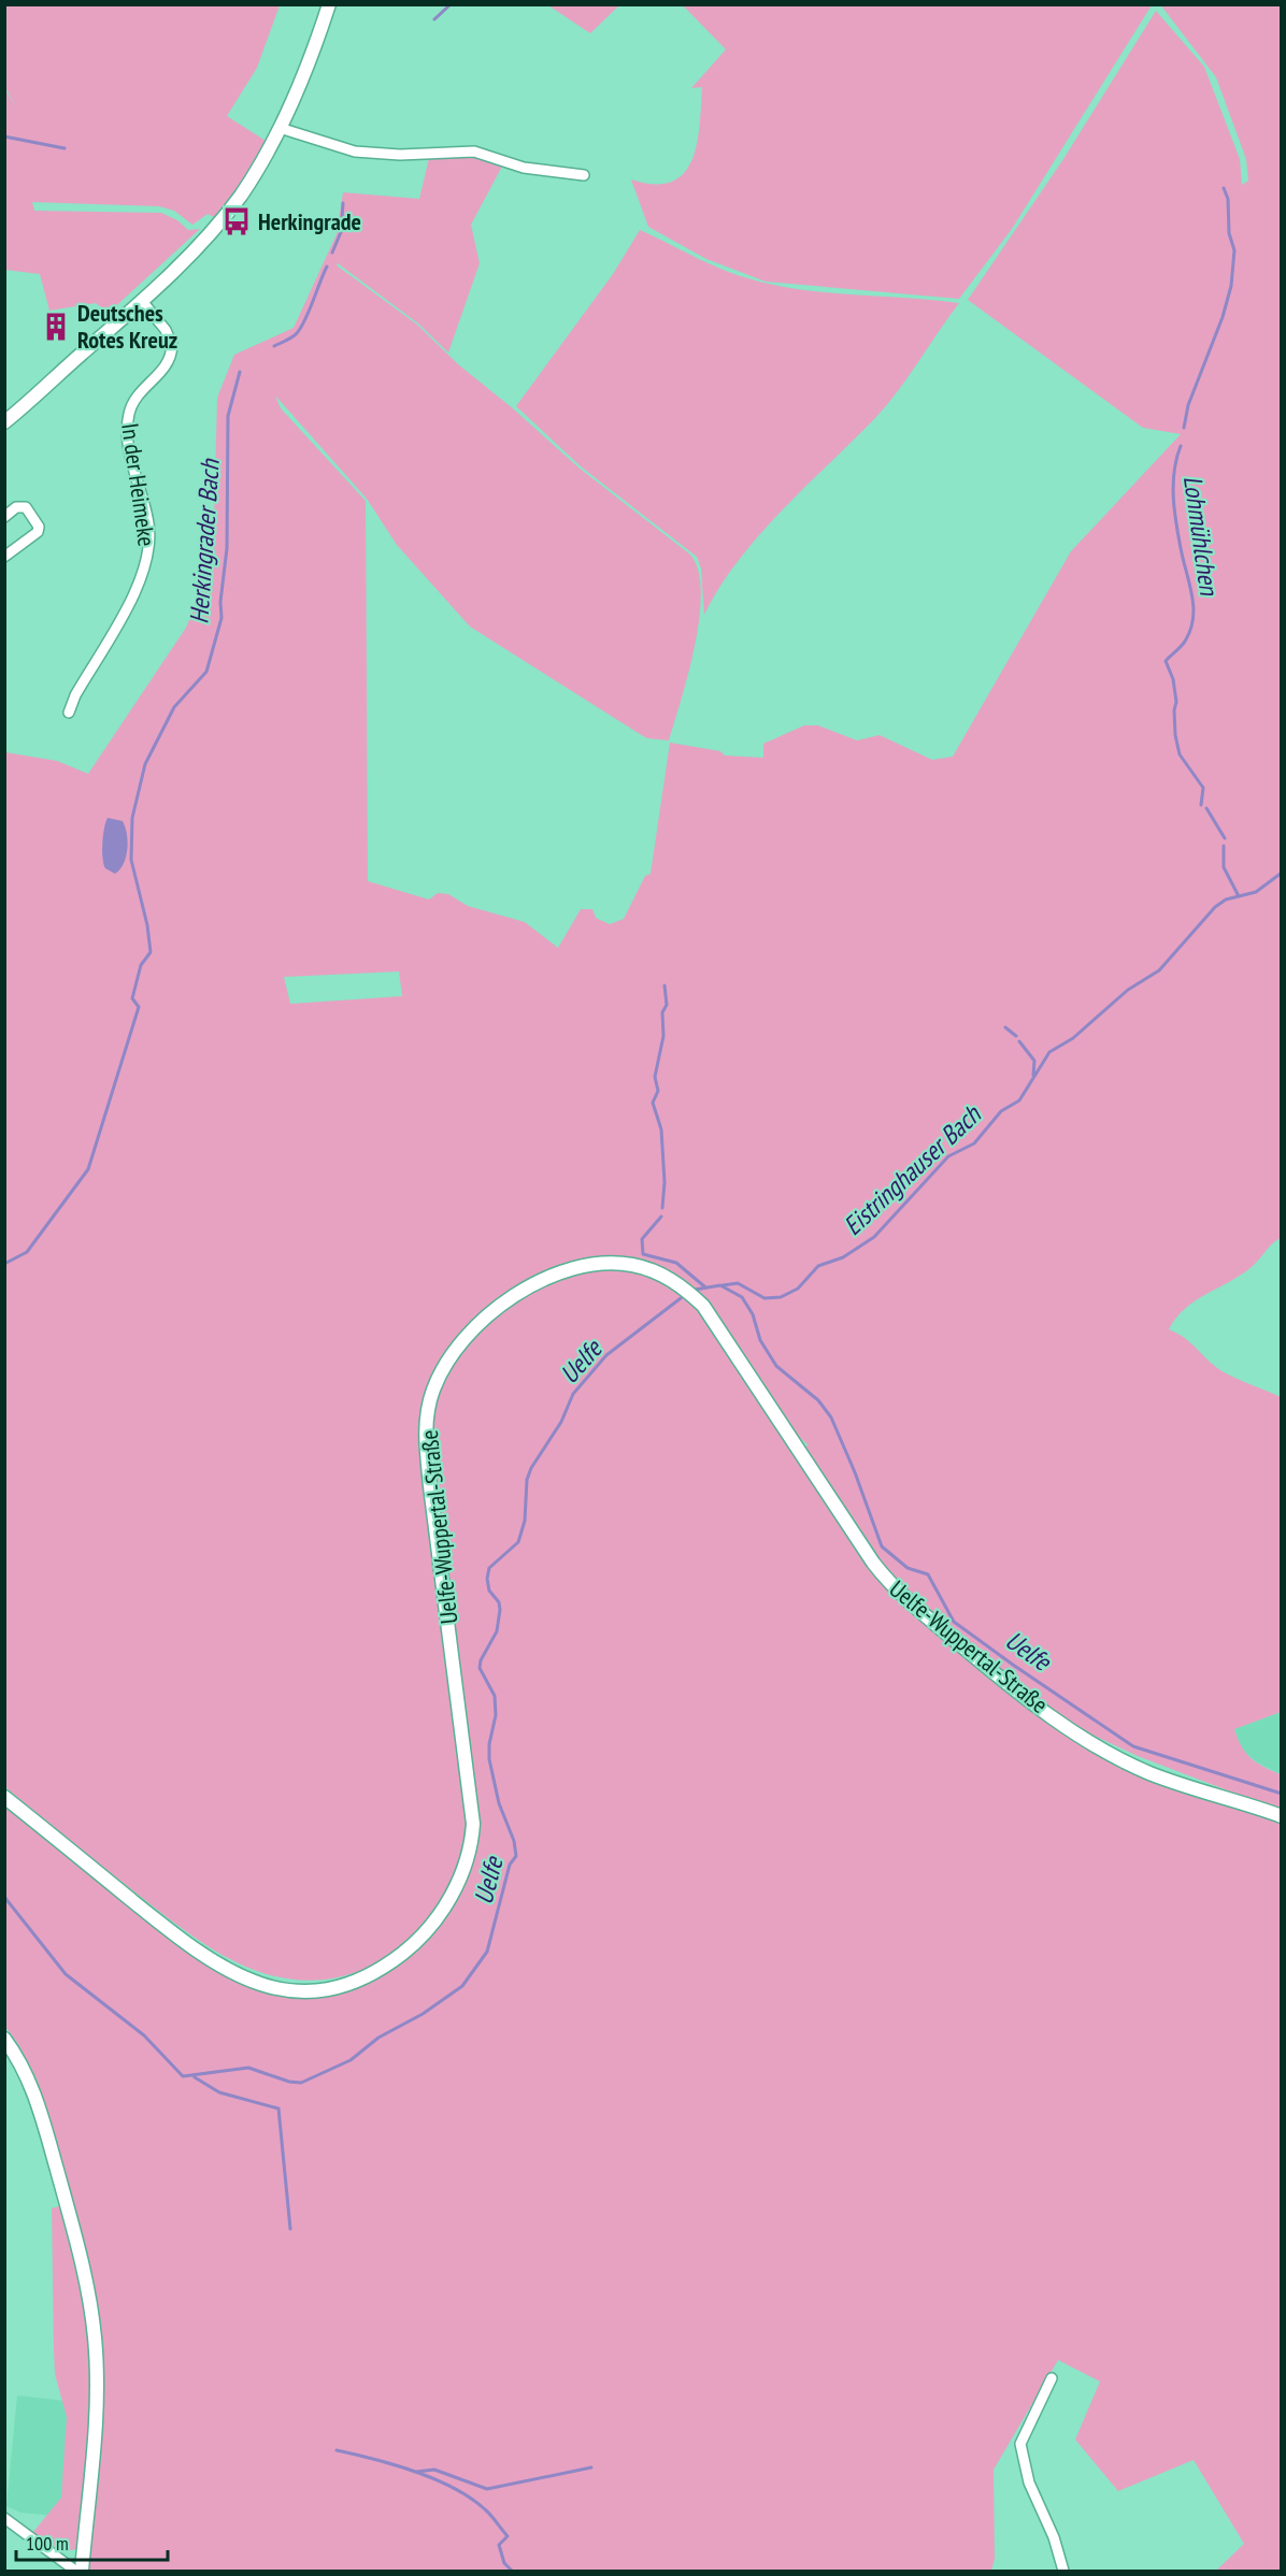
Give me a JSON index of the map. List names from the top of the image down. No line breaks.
{"streets":{"main road":["Uelfe-Wuppertal-Straße"],"street":["In der Heimeke"]},"water":["Lohmühlchen","Herkingrader Bach","Eistringhauser Bach","Uelfe"],"places":{"bus stop":["Herkingrade"],"building":["Deutsches Rotes Kreuz"]},"scale_bar":"100 m"}
